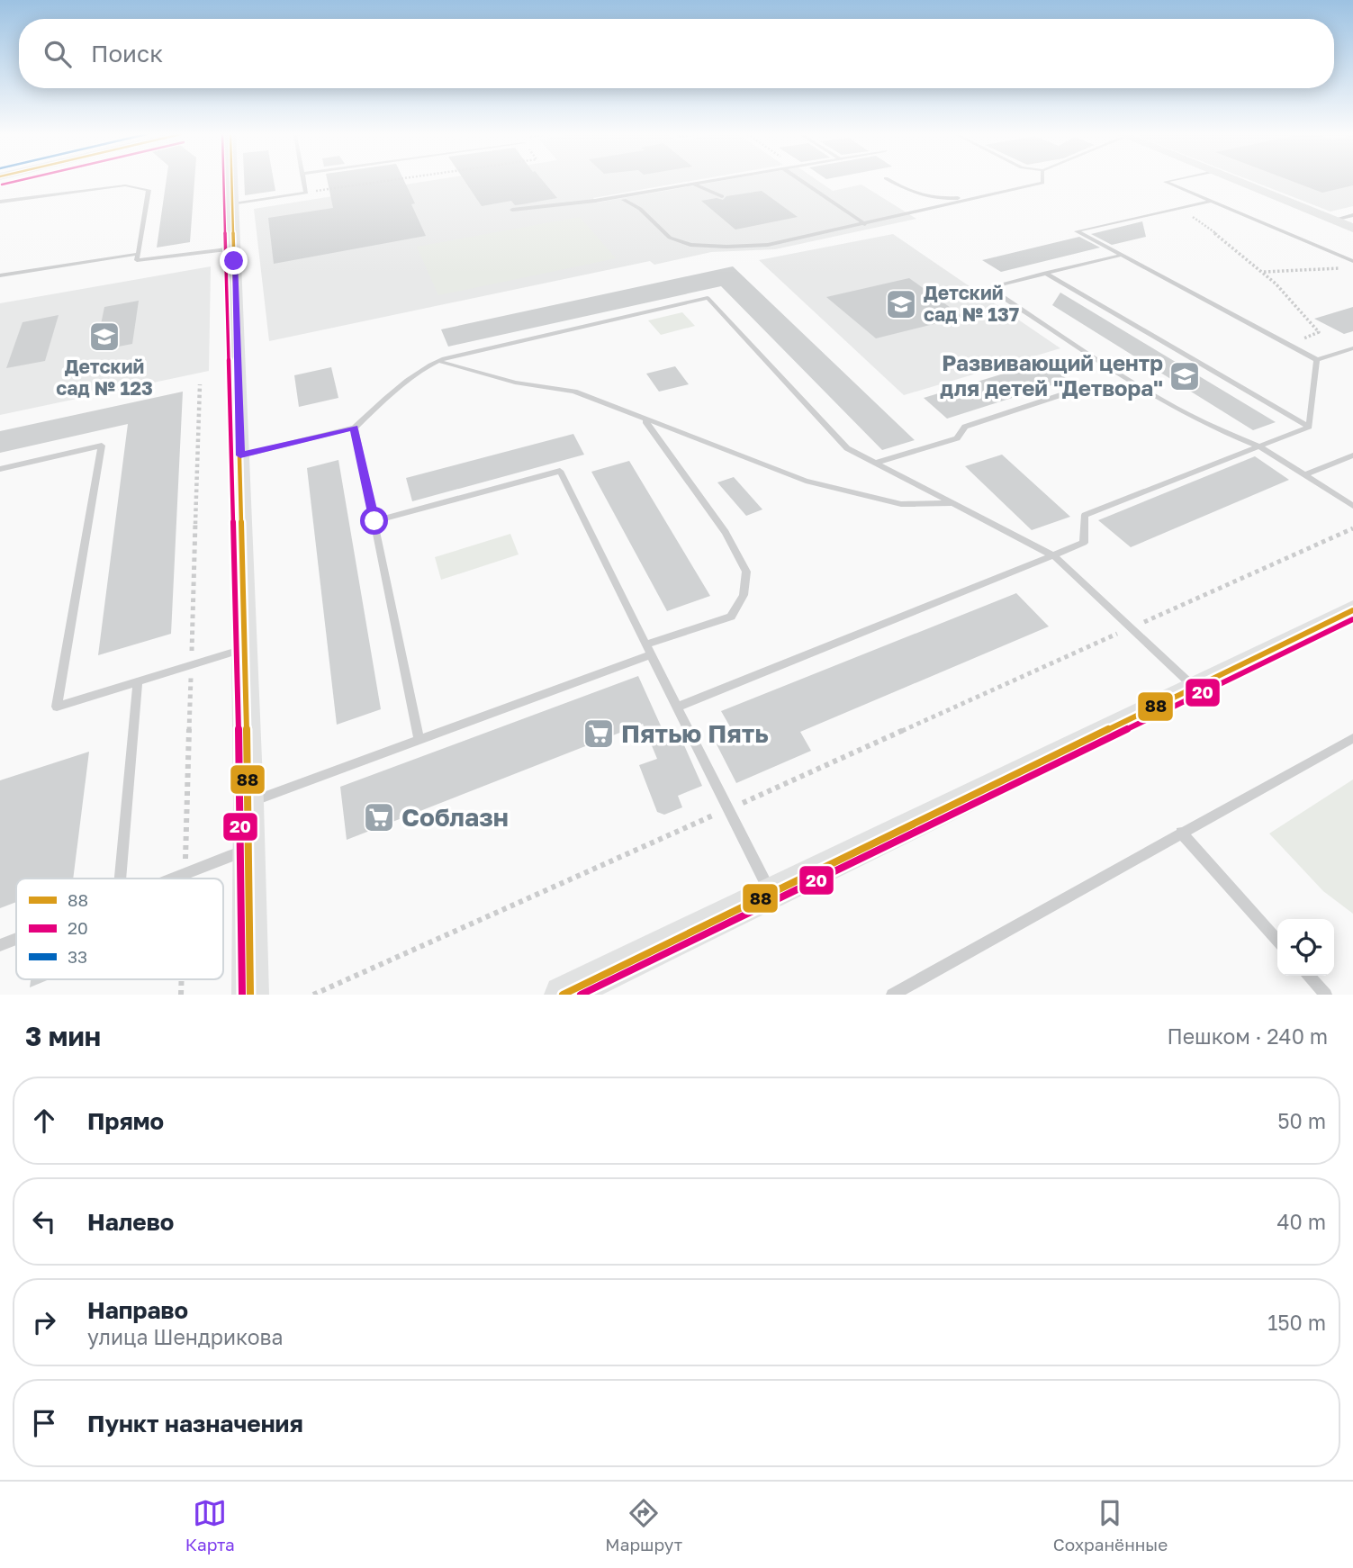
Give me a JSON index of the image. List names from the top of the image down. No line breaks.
{"places":{"school or university":["Детский сад № 137","Детский сад № 123","Развивающий центр для детей \"Детвора\""],"supermarket":["Пятью Пять","Соблазн"]},"lines":["transit line 88","transit line 20"],"legend":["88","20","33"],"page":{"search":"Поиск","heading":["3 мин","Пешком · 240 m"],"list":[["Прямо","50 m"],["Налево","40 m"],["Направо","улица Шендрикова","150 m"],"Пункт назначения"],"nav":["Карта","Маршрут","Сохранённые"]}}
